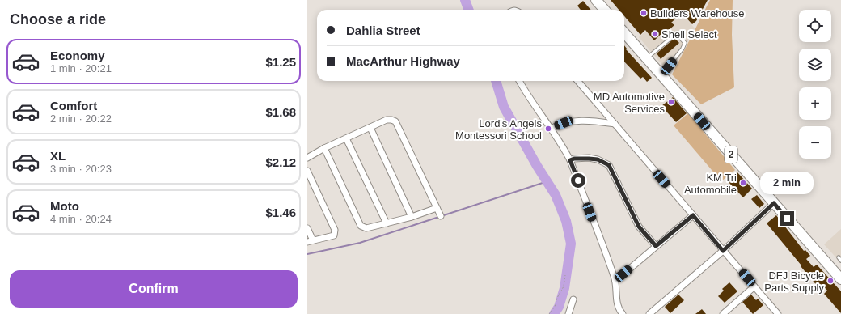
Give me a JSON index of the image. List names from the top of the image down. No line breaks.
{"streets":{"highway":["2"]},"places":["Builders Warehouse","Shell Select","MD Automotive Services","Lord's Angels Montessori School","KM Tri Automobile","DFJ Bicycle Parts Supply"],"page":{"heading":"Choose a ride","map_buttons":["+","−"],"banner":["Dahlia Street","MacArthur Highway"],"list":[{"name":"Economy","note":"1 min · 20:21","value":"$1.25"},{"name":"Comfort","note":"2 min · 20:22","value":"$1.68"},{"name":"XL","note":"3 min · 20:23","value":"$2.12"},{"name":"Moto","note":"4 min · 20:24","value":"$1.46"}],"bubble":"2 min","buttons":"Confirm"}}
